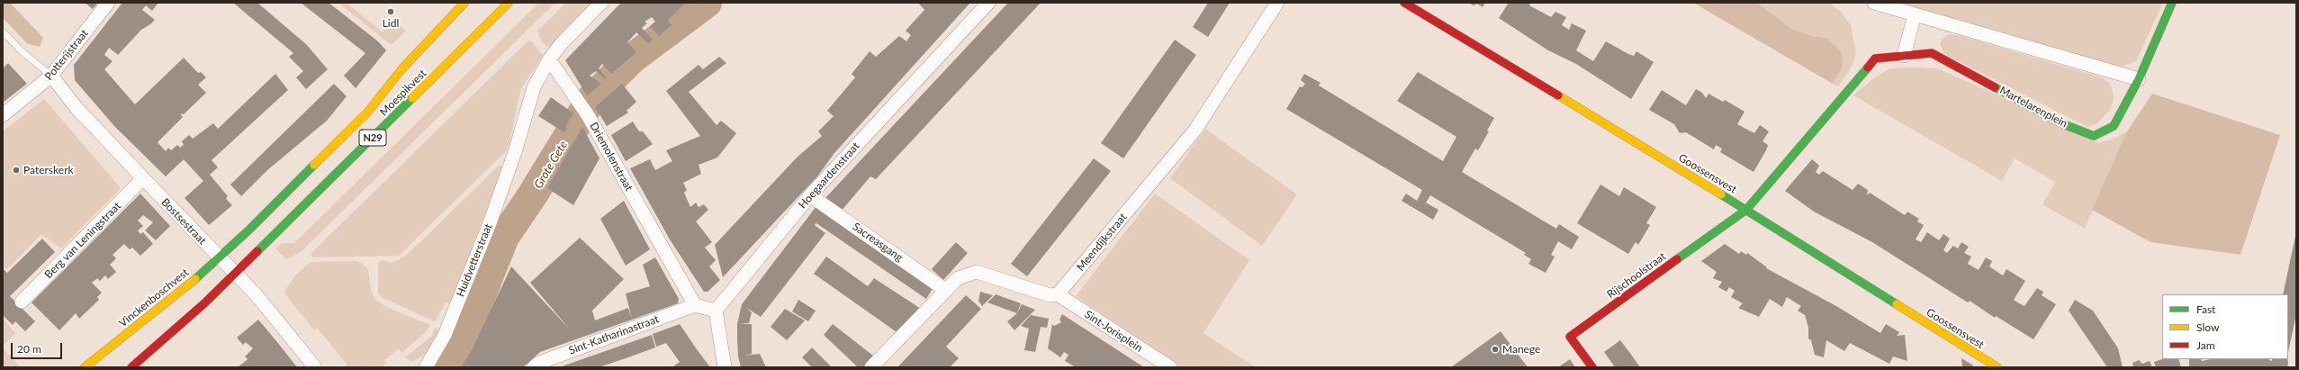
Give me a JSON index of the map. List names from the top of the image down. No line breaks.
{"streets":{"street":["Potterijstraat","Moespikvest","Martelarenplein","N29","Driemolenstraat","Goossensvest","Hoegaardenstraat","Bostsestraat","Berg van Leningstraat","Sacreasgang","Meendijkstraat","Huidvetterstraat","Rijschoolstraat","Vinckenboschvest","Sint-Jorisplein","Sint-Katharinastraat"]},"crossings":[["Potterijstraat","Bostsestraat"],["Moespikvest","N29"],["Moespikvest","Bostsestraat"],["Moespikvest","Vinckenboschvest"],["Martelarenplein","Goossensvest"],["Martelarenplein","Rijschoolstraat"],["N29","Bostsestraat"],["Driemolenstraat","Huidvetterstraat"],["Driemolenstraat","Sint-Katharinastraat"],["Goossensvest","Rijschoolstraat"],["Hoegaardenstraat","Sacreasgang"],["Bostsestraat","Berg van Leningstraat"],["Bostsestraat","Vinckenboschvest"],["Meendijkstraat","Sint-Jorisplein"]],"water":["Grote Gete"],"places":["Lidl","Paterskerk","Manege"],"legend":["Fast","Slow","Jam"],"scale_bar":"20 m"}
